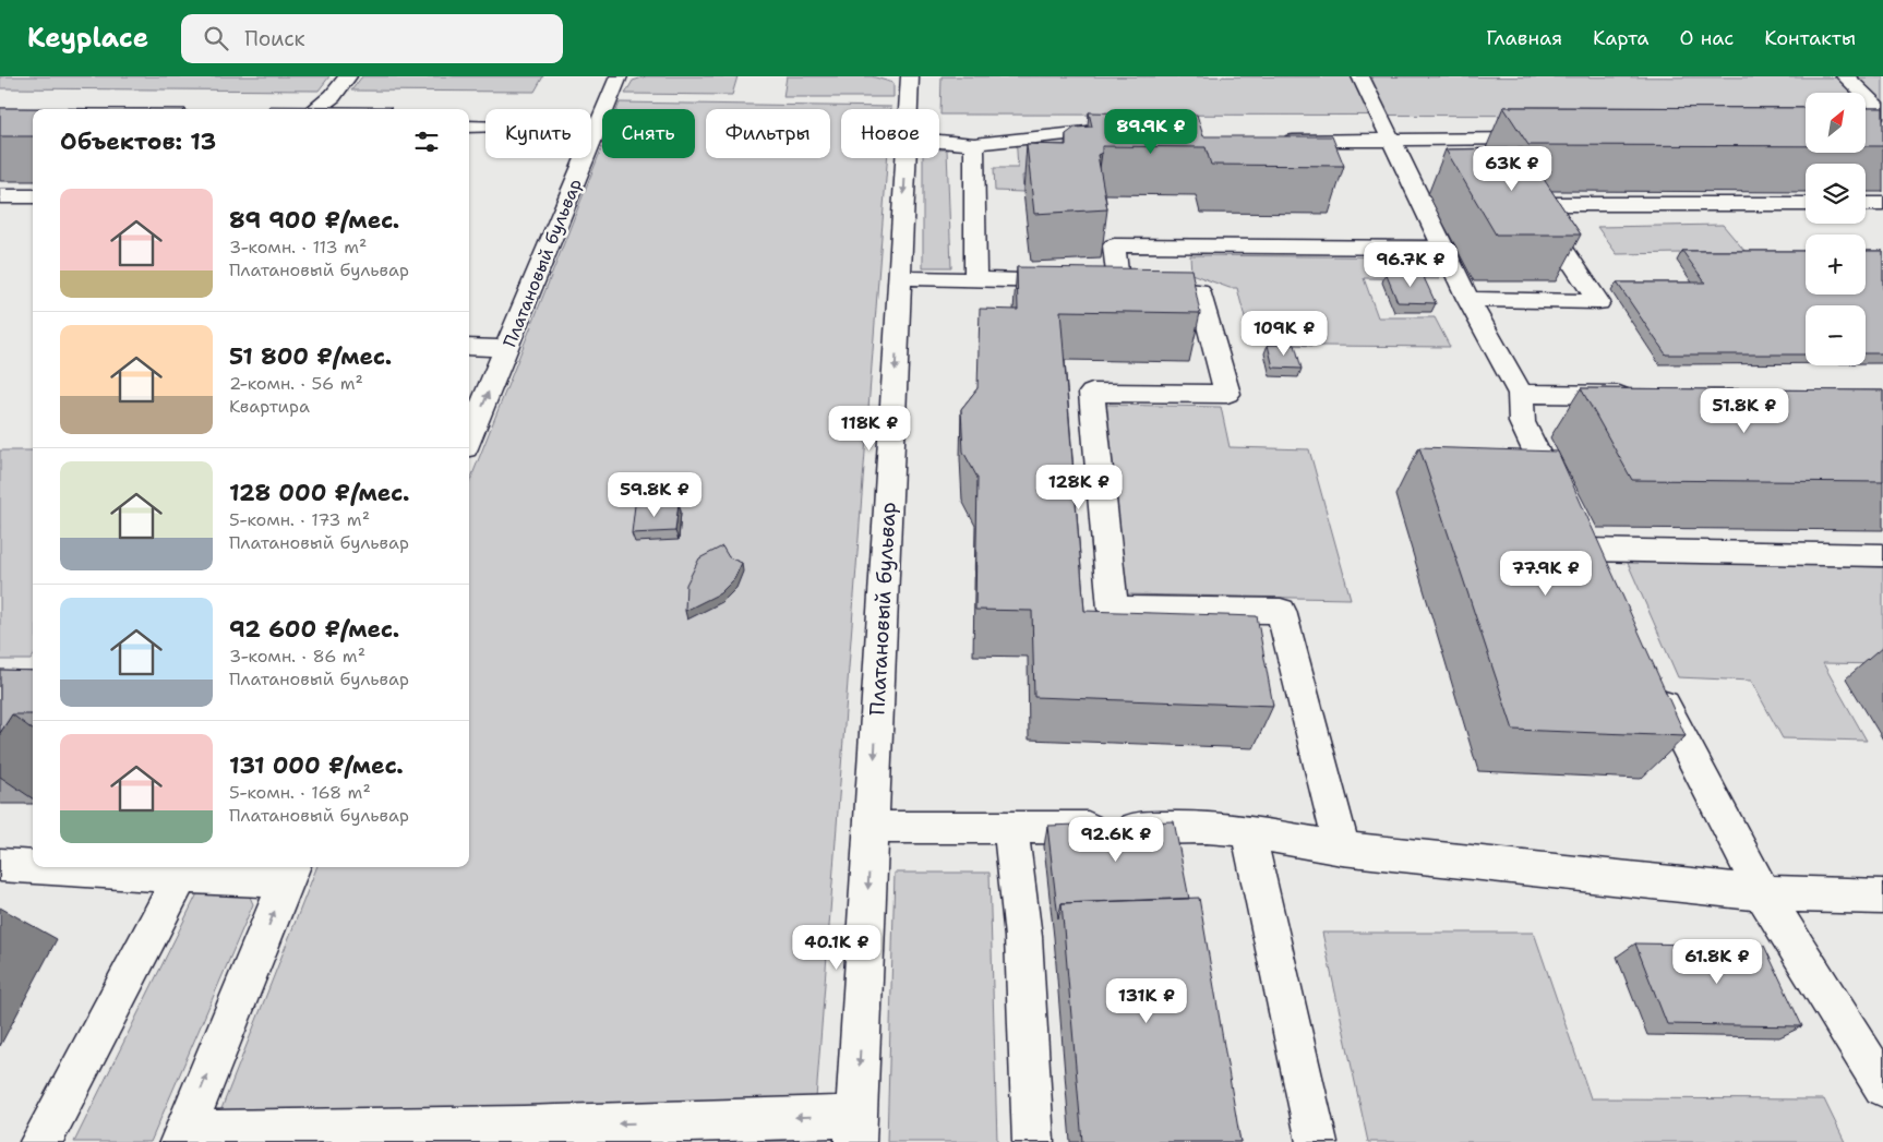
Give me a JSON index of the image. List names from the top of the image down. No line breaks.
{"streets":{"street":["Платановый бульвар"]},"north":"top right","page":{"header":"Keyplace","search":"Поиск","nav":["Главная","Карта","О нас","Контакты"],"map_buttons":["+","−"],"price":["89.9K ₽","63K ₽","96.7K ₽","109K ₽","51.8K ₽","118K ₽","128K ₽","59.8K ₽","77.9K ₽","92.6K ₽","40.1K ₽","61.8K ₽","131K ₽"],"chip":["Купить","Снять","Фильтры","Новое"],"heading":"Объектов: 13","list":[{"name":"89 900 ₽/мес.","note":"3-комн. · 113 m² · Платановый бульвар"},{"name":"51 800 ₽/мес.","note":"2-комн. · 56 m² · Квартира"},{"name":"128 000 ₽/мес.","note":"5-комн. · 173 m² · Платановый бульвар"},{"name":"92 600 ₽/мес.","note":"3-комн. · 86 m² · Платановый бульвар"},{"name":"131 000 ₽/мес.","note":"5-комн. · 168 m² · Платановый бульвар"}]}}
